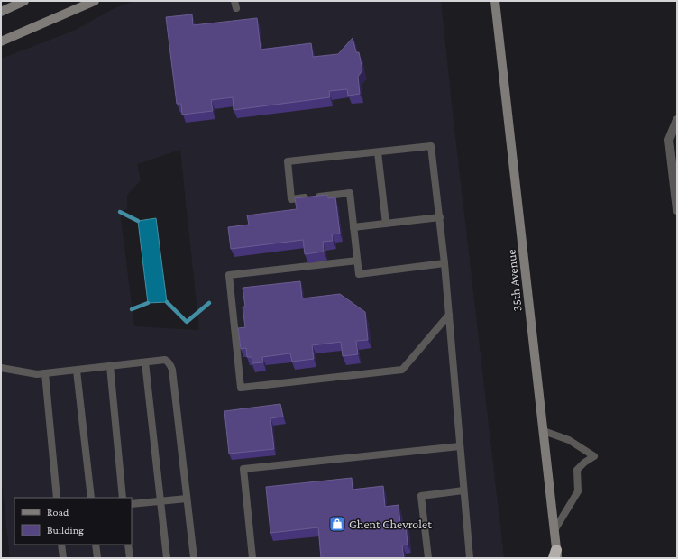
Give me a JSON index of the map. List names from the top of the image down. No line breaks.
{"streets":{"main road":["35th Avenue"]},"places":{"shop":["Ghent Chevrolet"]},"legend":["Road","Building"]}
